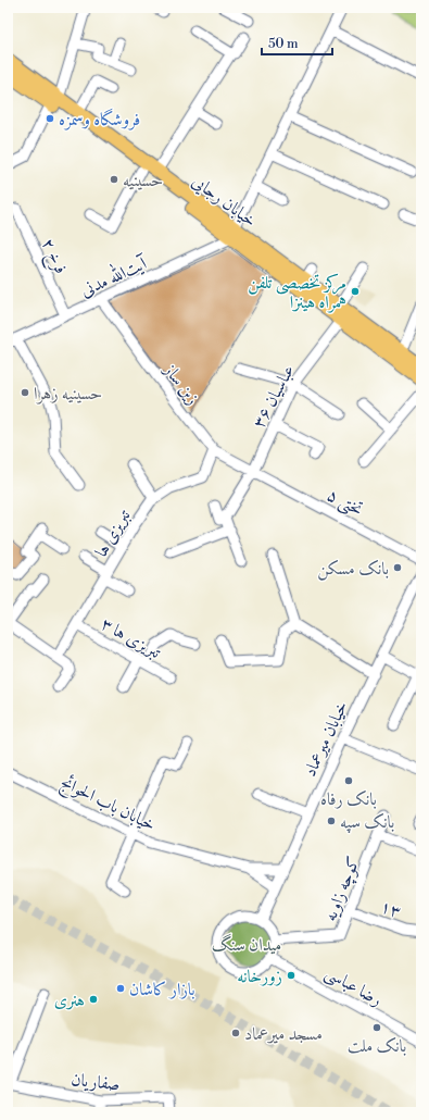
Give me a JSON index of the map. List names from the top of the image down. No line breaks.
{"streets":{"main road":["خیابان رجایی"],"street":["فرخ ۲","آیت‌الله مدنی","زین ساز","عباسیان ۳۶","تختی ۵","تبریزی ها","تبریزی ها ۳","خیابان میرعماد","خیابان باب الحوائج","کوچه زاویه","۱۳","رضا عباسی","صفاریان"]},"crossings":[["خیابان رجایی","آیت‌الله مدنی"],["خیابان رجایی","عباسیان ۳۶"],["فرخ ۲","آیت‌الله مدنی"],["آیت‌الله مدنی","زین ساز"],["زین ساز","عباسیان ۳۶"],["زین ساز","تختی ۵"],["زین ساز","تبریزی ها"],["عباسیان ۳۶","تختی ۵"],["تبریزی ها","تبریزی ها ۳"],["خیابان میرعماد","کوچه زاویه"],["خیابان میرعماد","رضا عباسی"],["کوچه زاویه","۱۳"],["کوچه زاویه","رضا عباسی"]],"parks":["میدان سنگ"],"places":["فروشگاه وسمزه","حسینیه","مرکز تخصصی تلفن همراه هینزا","حسینیه زهرا","بانک مسکن","بانک رفاه","بانک سپه","زورخانه","بازار کاشان","هنری","بانک ملت","مسجد میرعماد"],"scale_bar":"50 m"}
